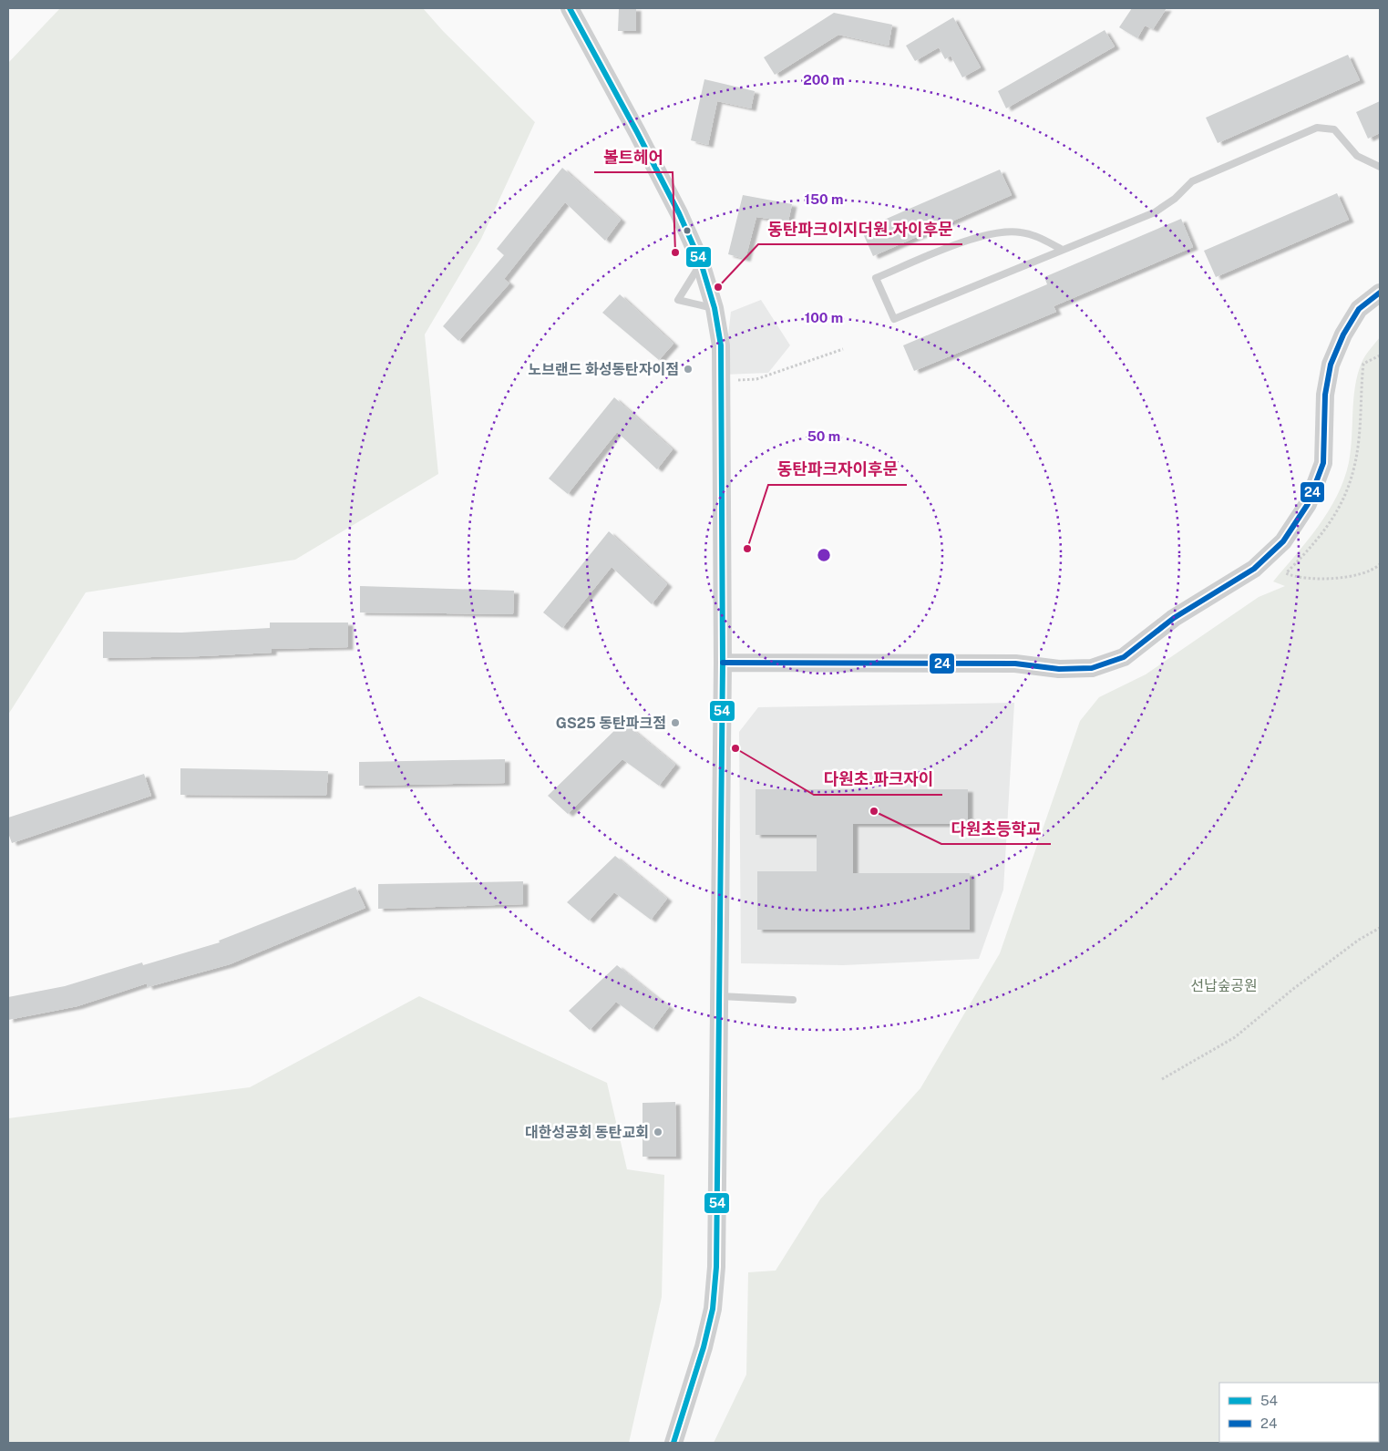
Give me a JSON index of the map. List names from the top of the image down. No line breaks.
{"parks":["선납숲공원"],"places":["볼트헤어","동탄파크이지더원.자이후문","노브랜드 화성동탄자이점","동탄파크자이후문","GS25 동탄파크점","다원초.파크자이","다원초등학교","대한성공회 동탄교회"],"lines":["transit line 54","transit line 24"],"legend":["54","24"],"rings":["200 m","150 m","100 m","50 m"]}
